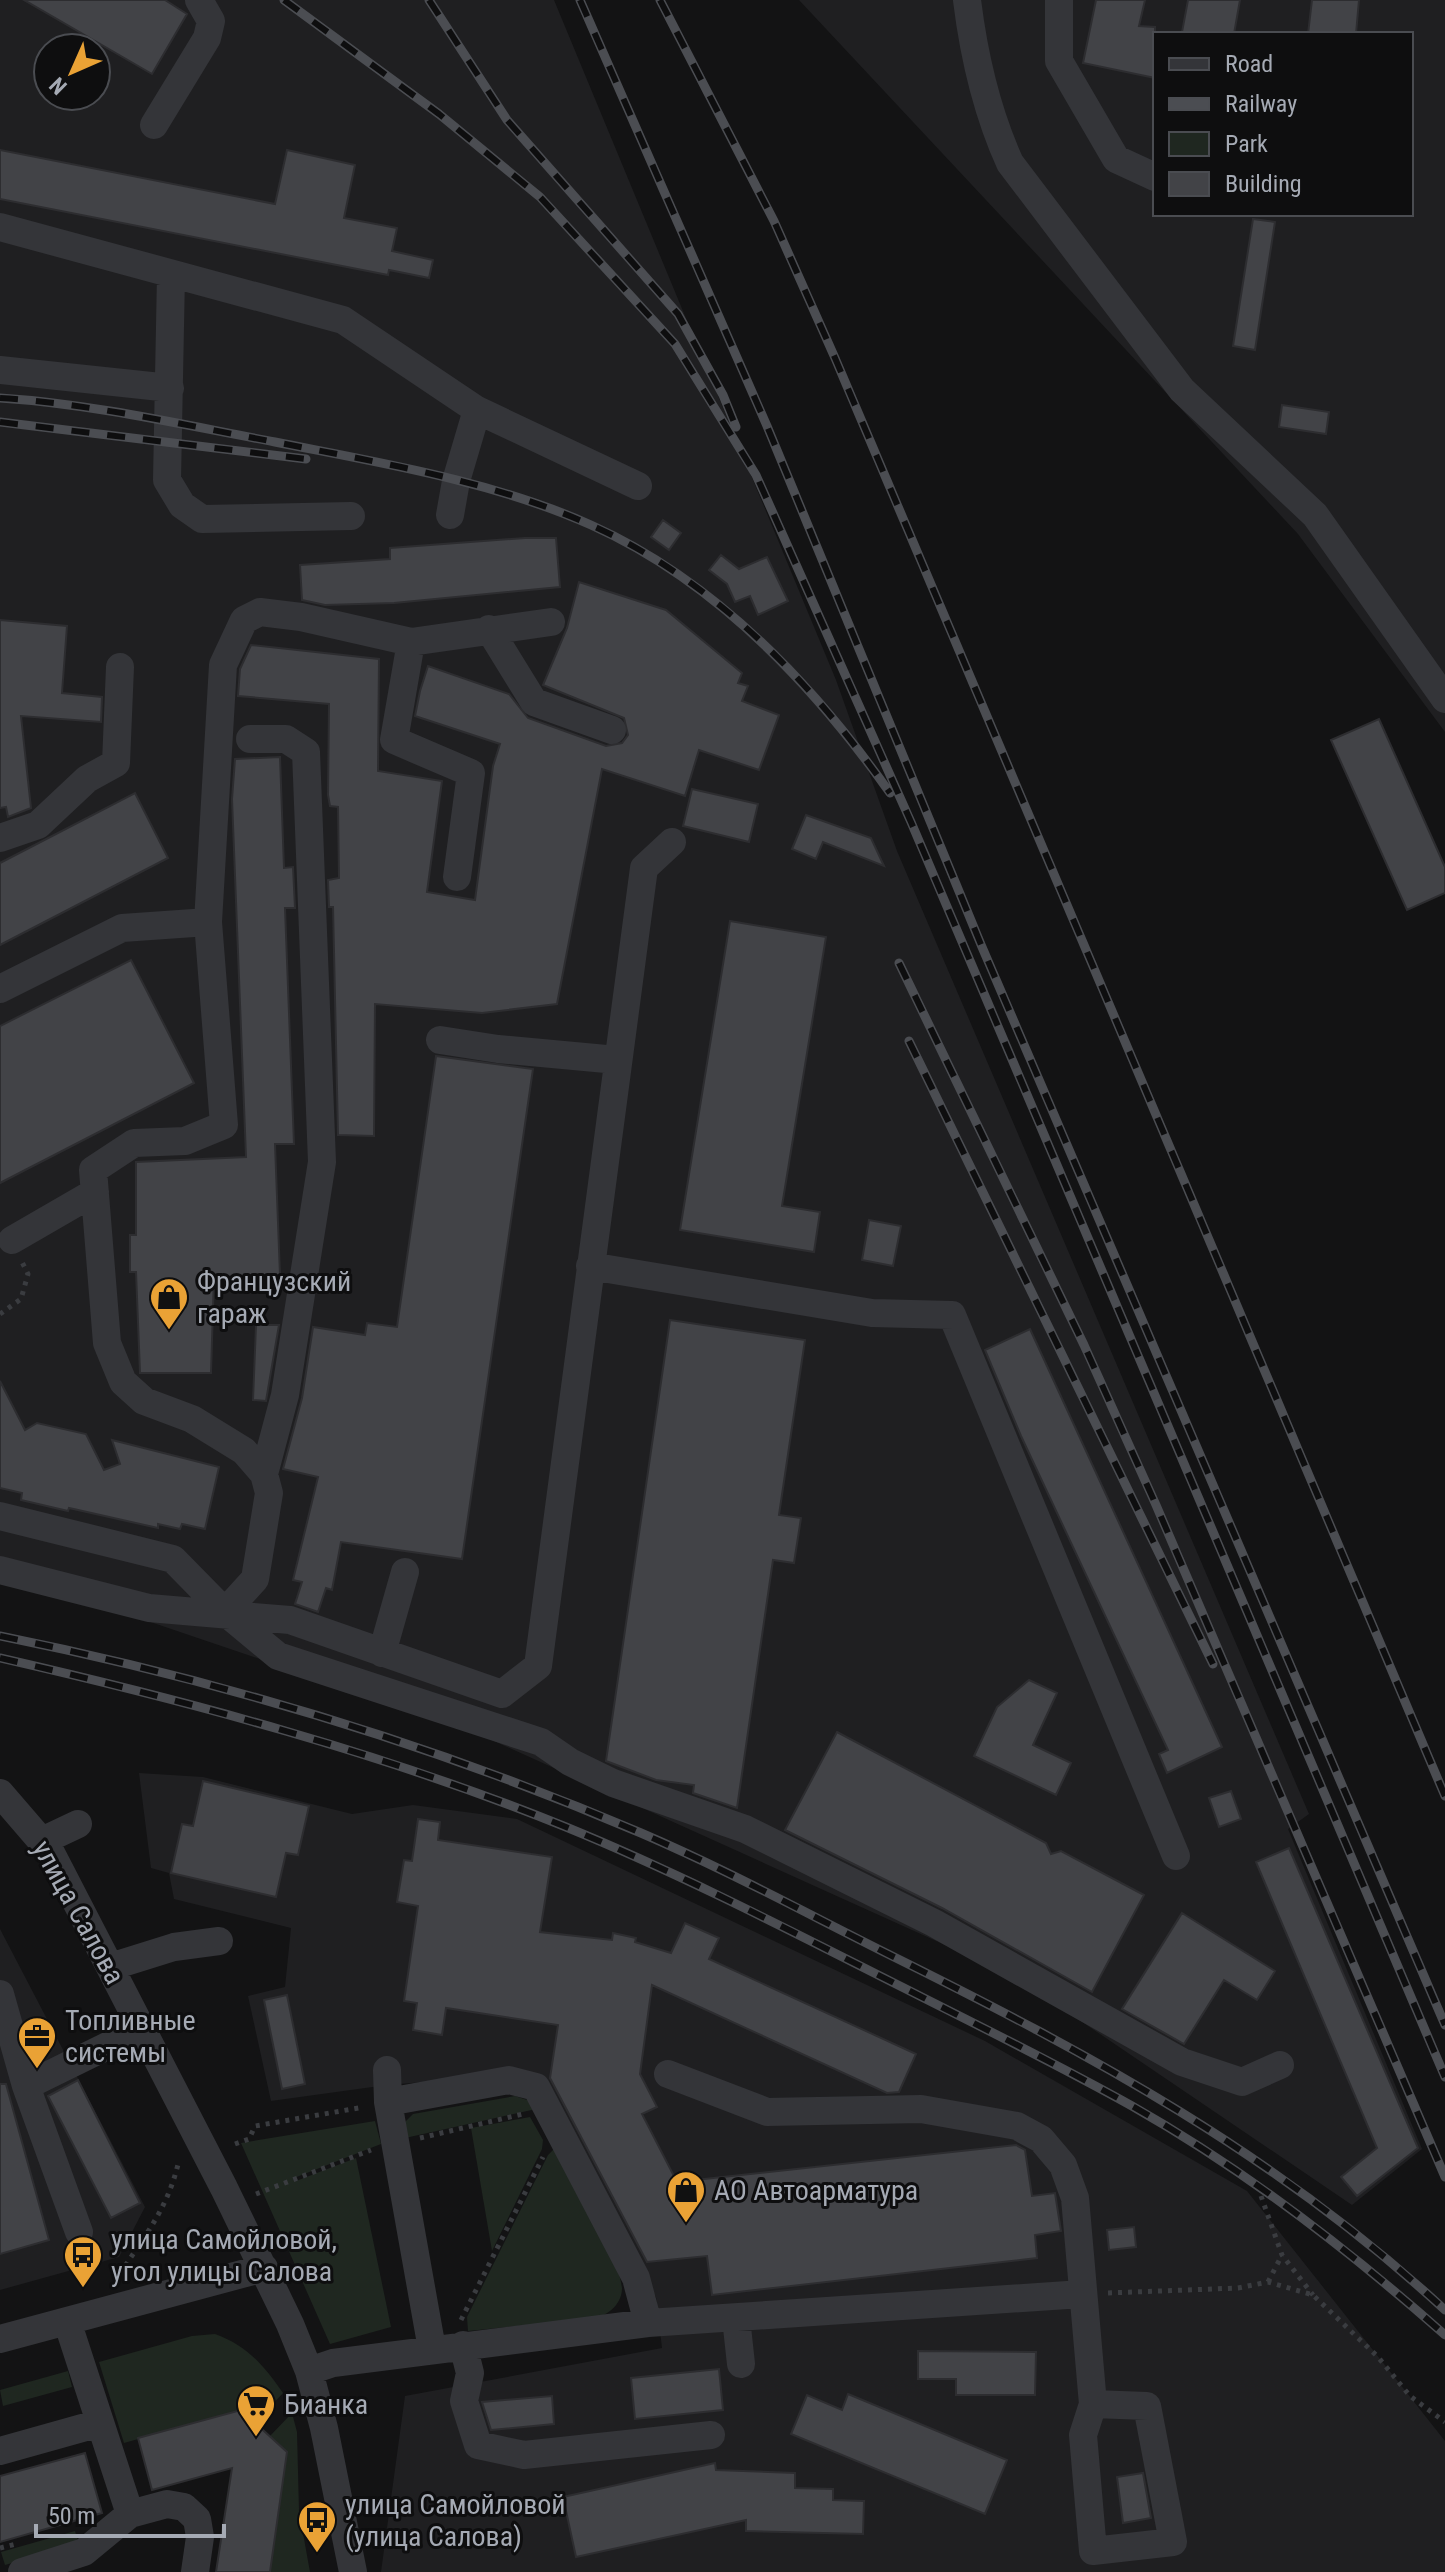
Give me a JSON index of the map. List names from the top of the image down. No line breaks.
{"streets":{"street":["улица Салова"]},"places":{"shop":["Французский гараж","АО Автоарматура"],"office":["Топливные системы"],"bus stop":["улица Самойловой, угол улицы Салова","улица Самойловой (улица Салова)"],"supermarket":["Бианка"]},"legend":["Road","Railway","Park","Building"],"scale_bar":"50 m","north":"bottom left"}
